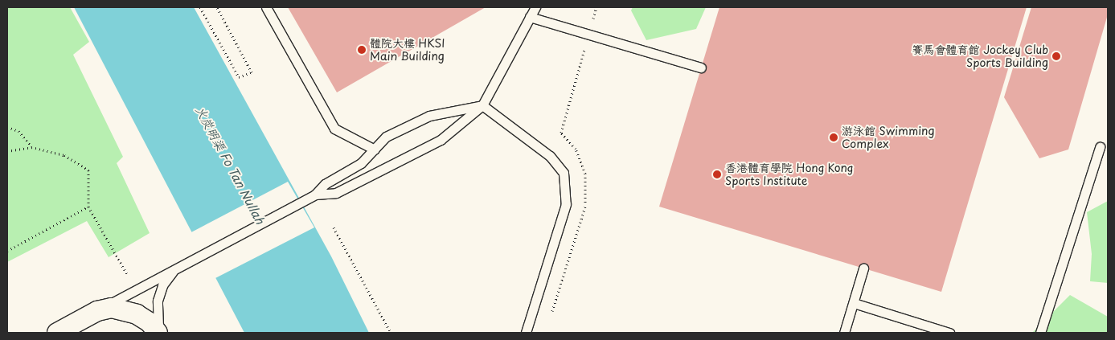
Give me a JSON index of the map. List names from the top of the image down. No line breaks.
{"water":["火炭明渠 Fo Tan Nullah"],"places":["體院大樓 HKSI Main Building","賽馬會體育館 Jockey Club Sports Building","游泳館 Swimming Complex","香港體育學院 Hong Kong Sports Institute"]}
